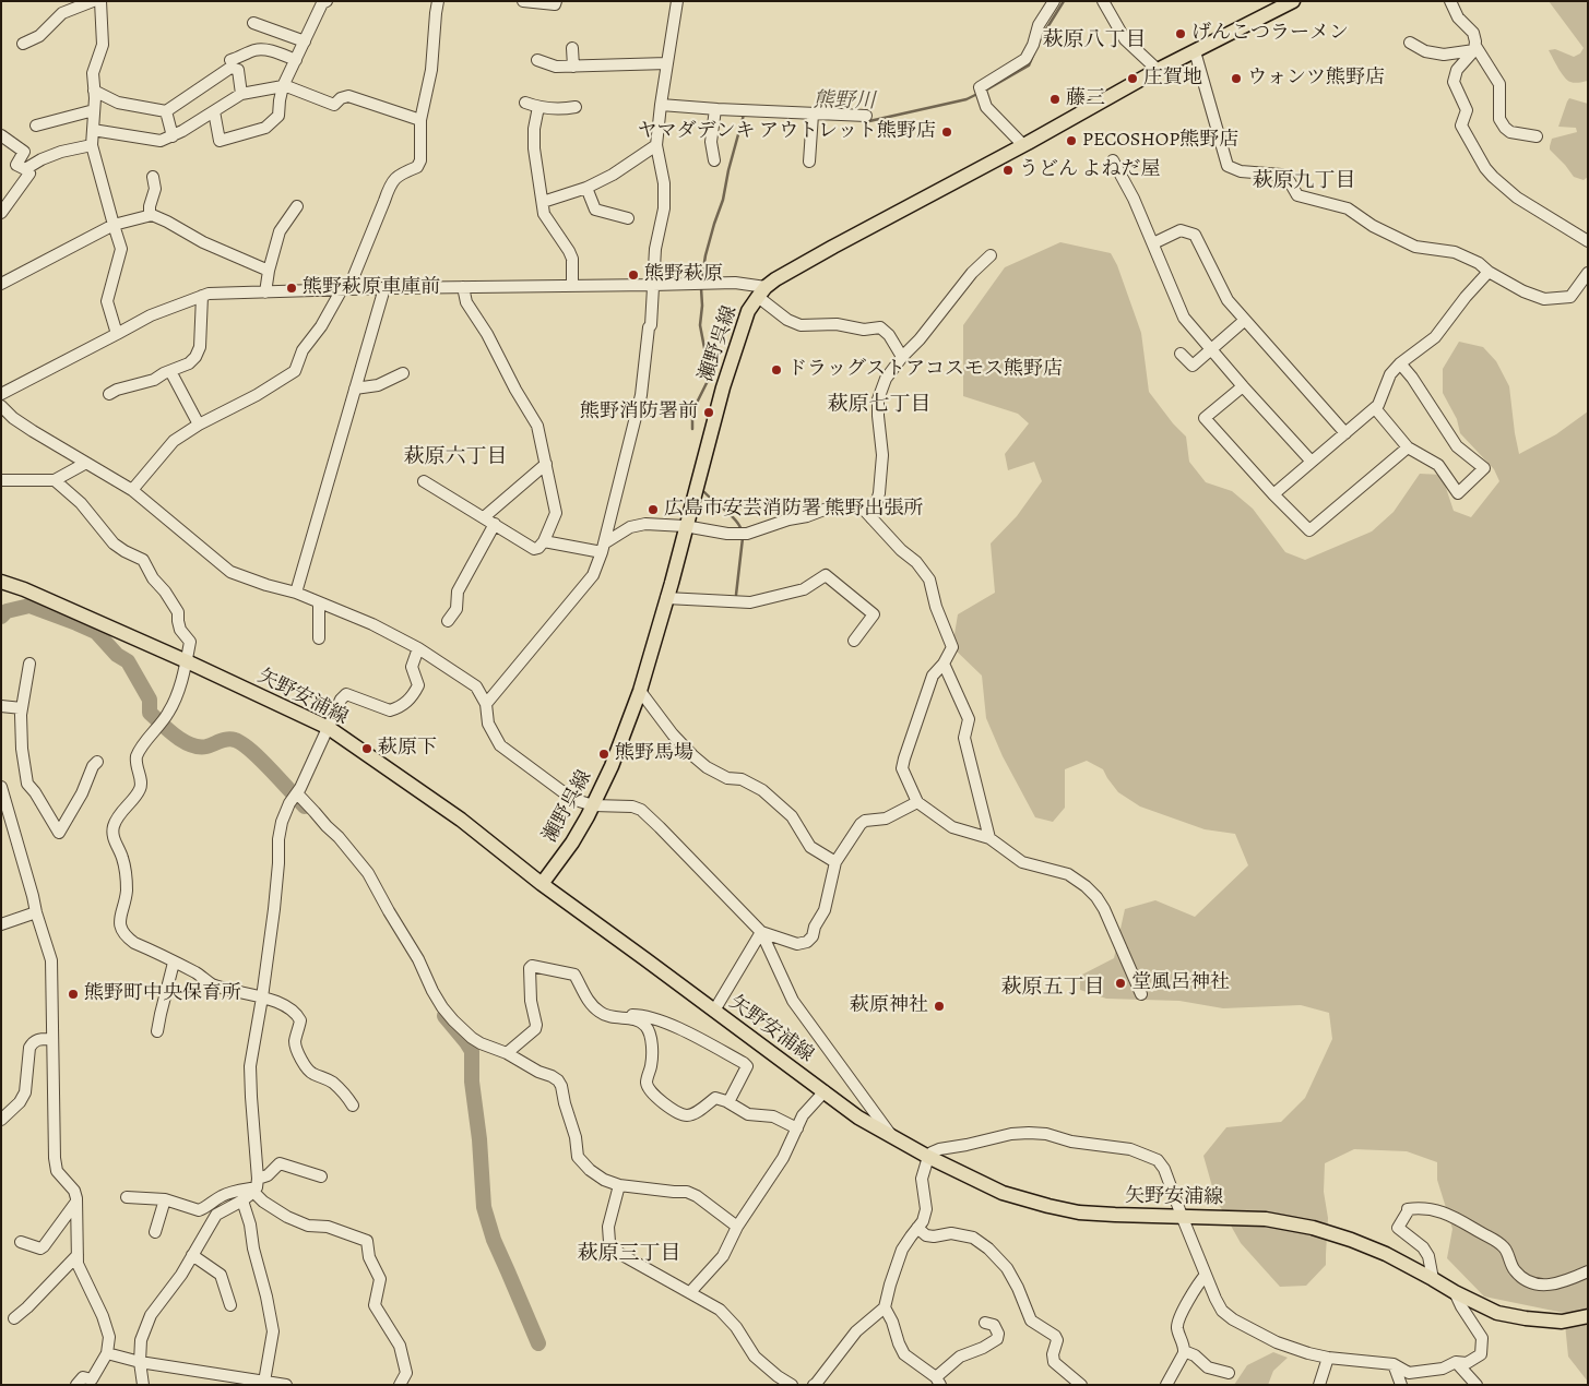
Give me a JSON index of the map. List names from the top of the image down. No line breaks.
{"streets":{"main road":["瀬野呉線","矢野安浦線"]},"crossings":[["瀬野呉線","矢野安浦線"]],"districts":["萩原八丁目","萩原九丁目","萩原七丁目","萩原六丁目","萩原五丁目","萩原三丁目"],"water":["熊野川"],"places":["げんこつラーメン","庄賀地","ウォンツ熊野店","藤三","ヤマダデンキ アウトレット熊野店","PECOSHOP熊野店","うどん よねだ屋","熊野萩原","熊野萩原車庫前","ドラッグストアコスモス熊野店","熊野消防署前","広島市安芸消防署 熊野出張所","萩原下","熊野馬場","堂風呂神社","熊野町中央保育所","萩原神社"]}
